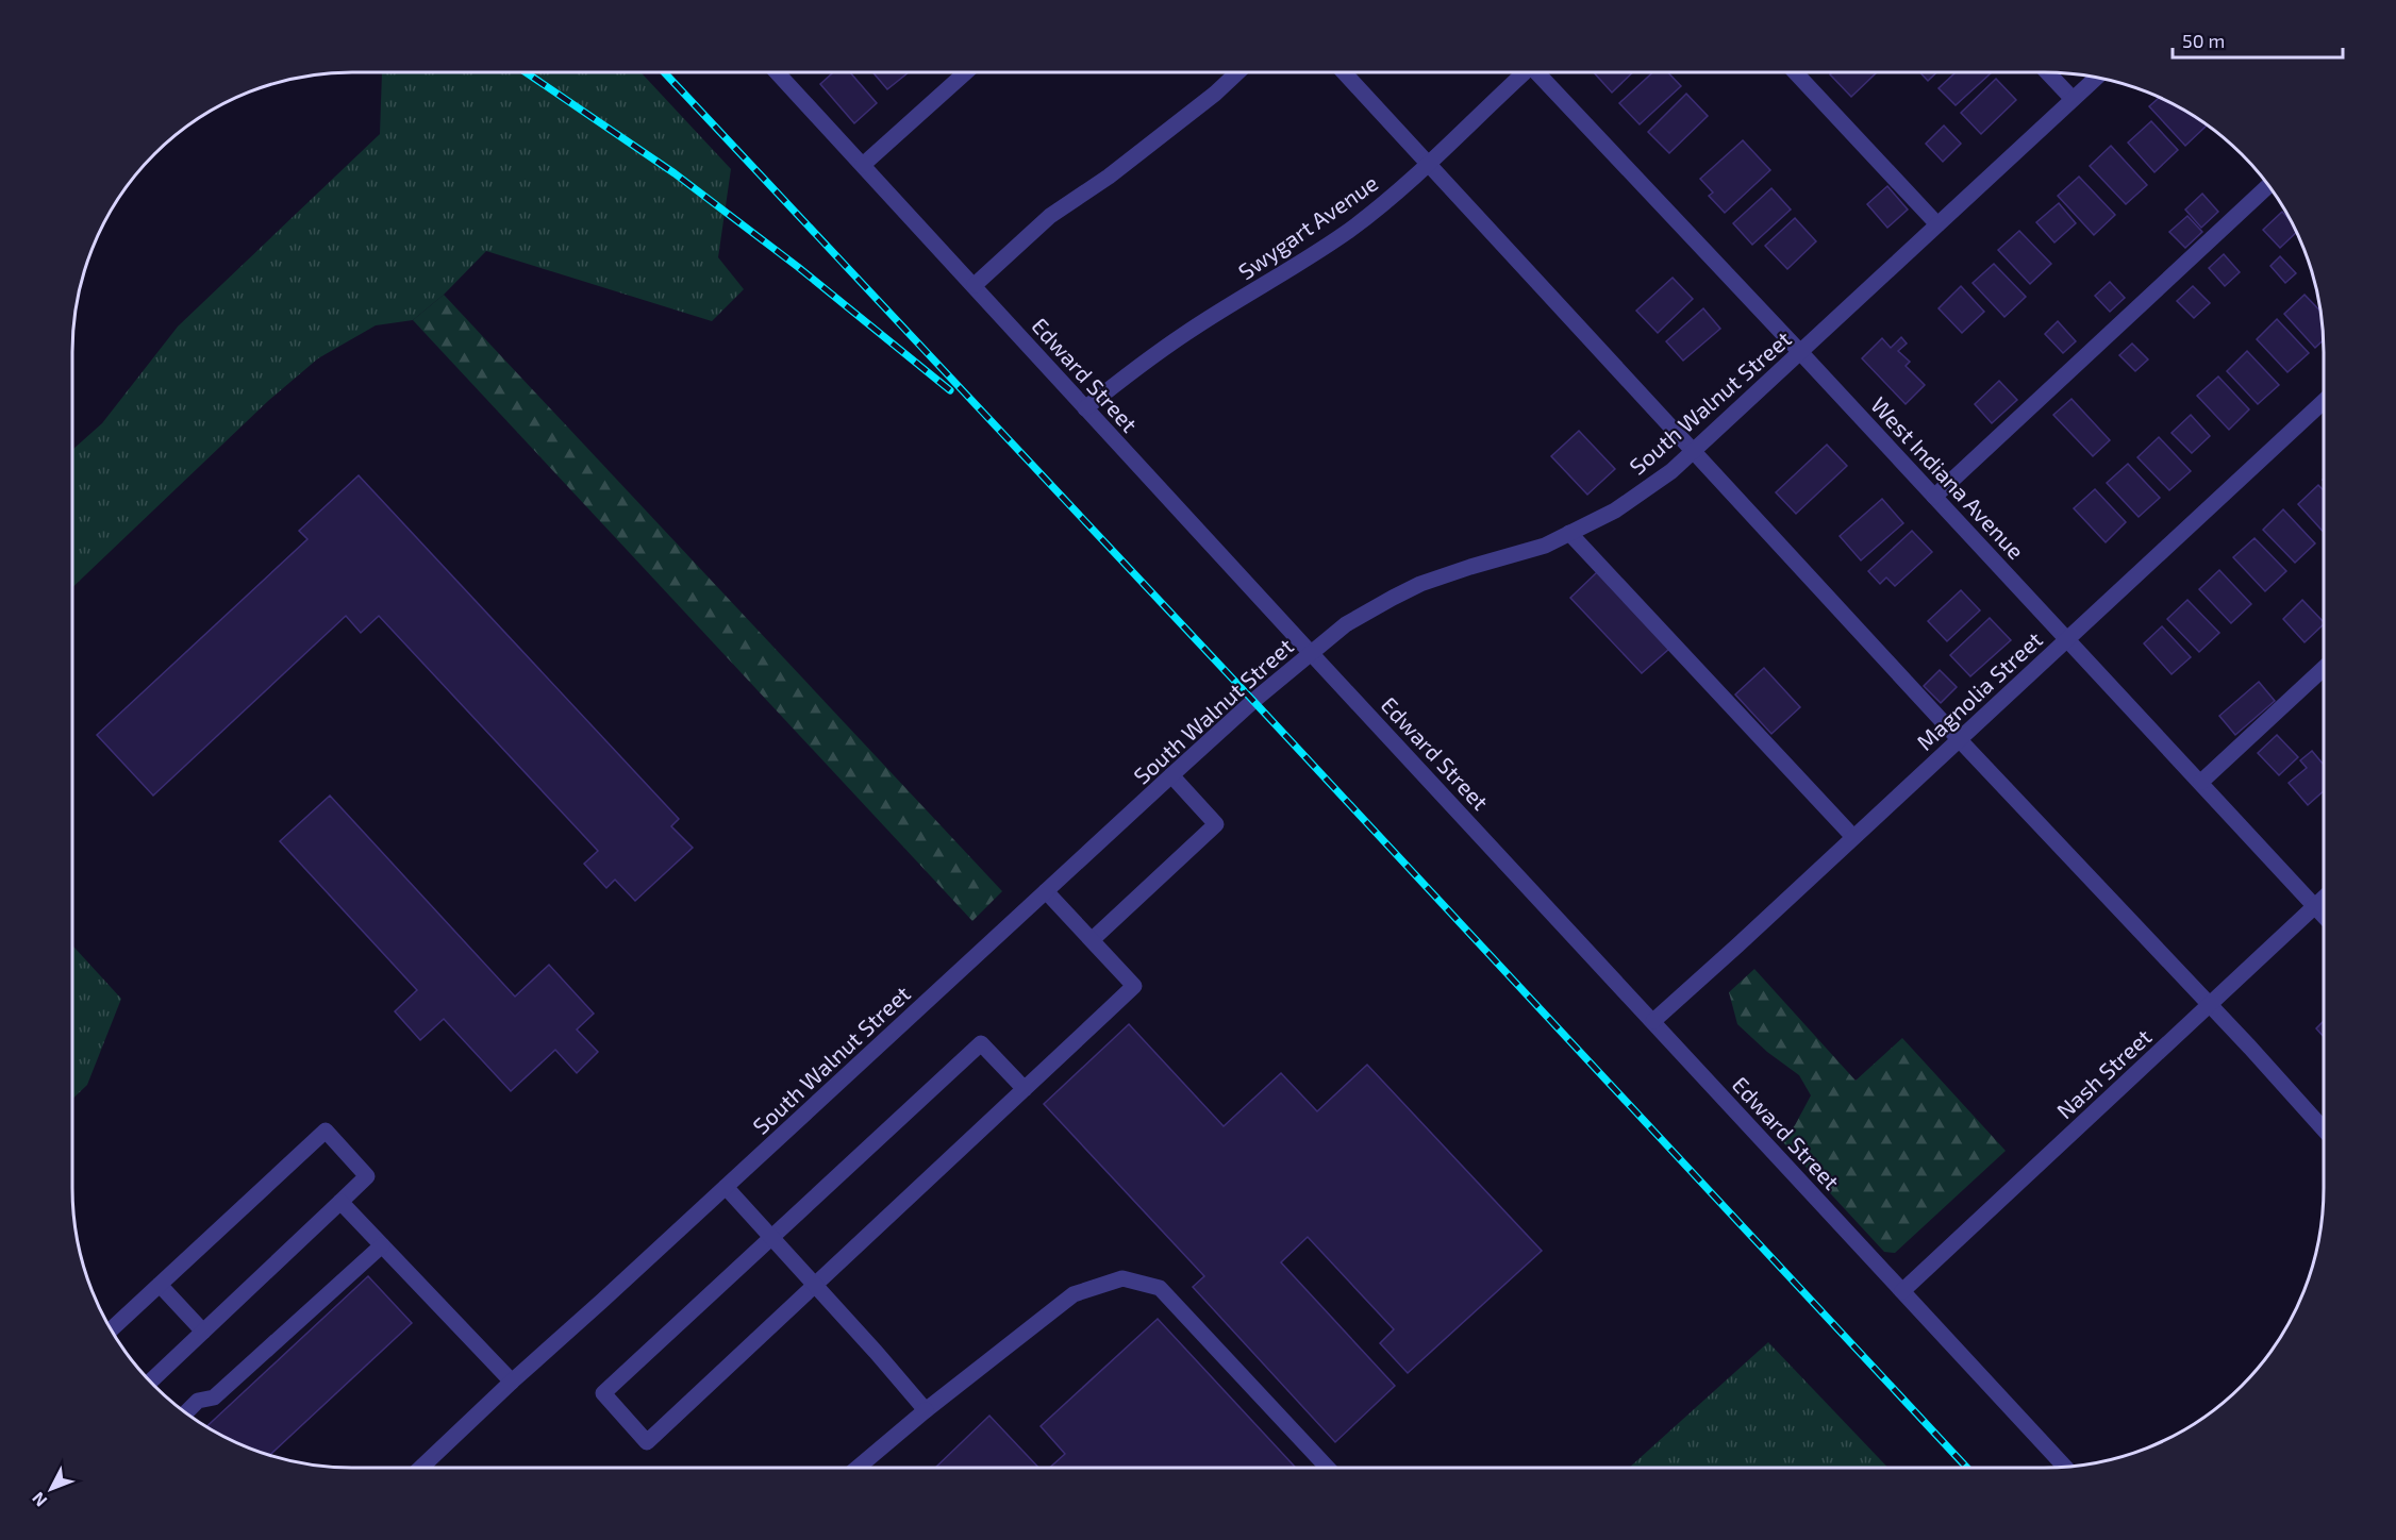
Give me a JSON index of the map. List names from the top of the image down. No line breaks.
{"streets":{"street":["Swygart Avenue","Edward Street","South Walnut Street","West Indiana Avenue","Magnolia Street","Nash Street"]},"crossings":[["Swygart Avenue","Edward Street"],["Edward Street","South Walnut Street"],["Edward Street","Magnolia Street"],["Edward Street","Nash Street"],["South Walnut Street","West Indiana Avenue"],["West Indiana Avenue","Magnolia Street"],["West Indiana Avenue","Nash Street"]],"scale_bar":"50 m","north":"bottom left"}
